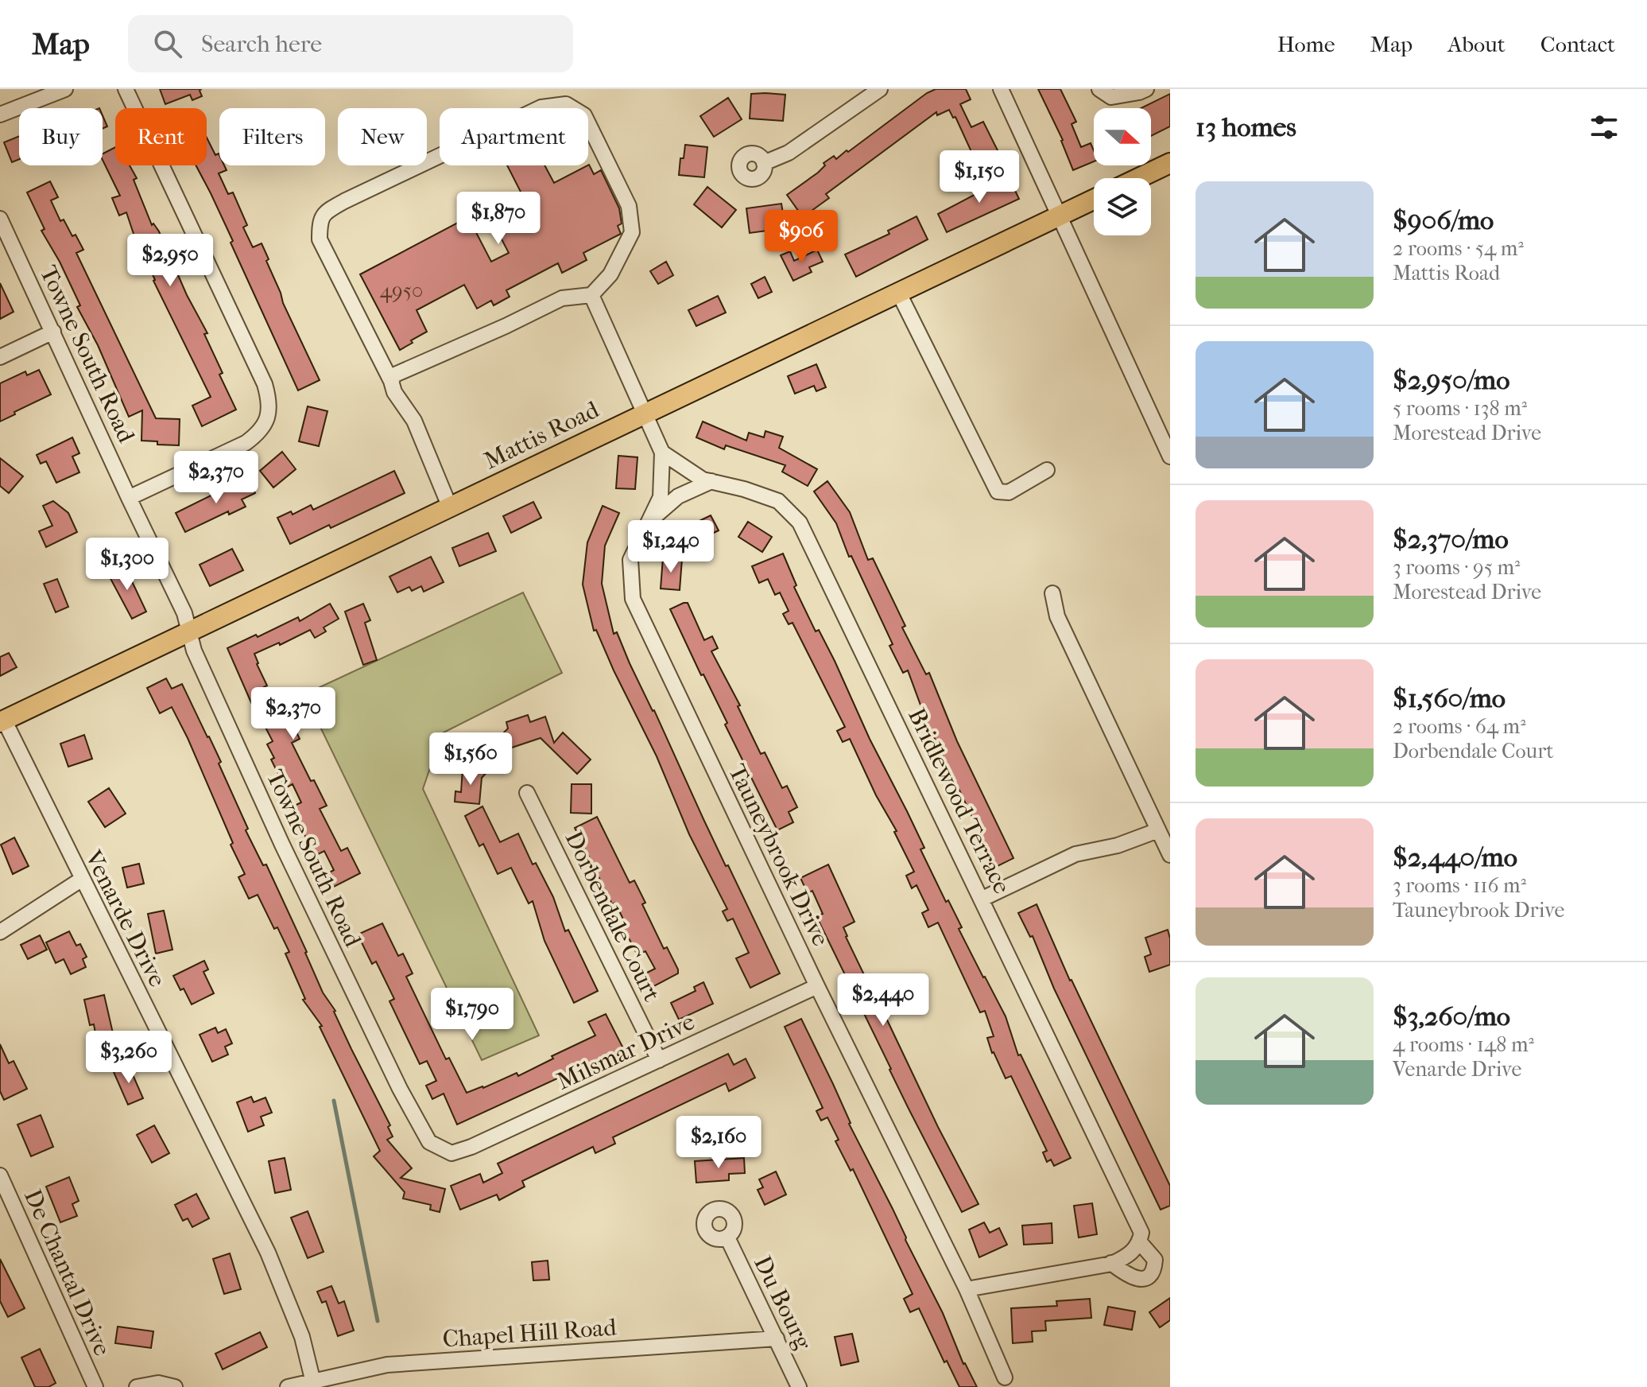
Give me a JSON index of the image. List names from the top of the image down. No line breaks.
{"streets":{"main road":["Mattis Road"],"street":["Towne South Road","Bridlewood Terrace","Tauneybrook Drive","Dorbendale Court","Venarde Drive","Milsmar Drive","De Chantal Drive","Du Bourg","Chapel Hill Road"]},"crossings":[["Towne South Road","Mattis Road"],["Towne South Road","Milsmar Drive"],["Mattis Road","Tauneybrook Drive"],["Mattis Road","Venarde Drive"],["Bridlewood Terrace","Tauneybrook Drive"],["Tauneybrook Drive","Milsmar Drive"],["Dorbendale Court","Milsmar Drive"],["Venarde Drive","Chapel Hill Road"],["Du Bourg","Chapel Hill Road"]],"house_numbers":["4950"],"north":"right","page":{"header":"Map","search":"Search here","nav":["Home","Map","About","Contact"],"heading":"13 homes","chip":["Buy","Rent","Filters","New","Apartment"],"price":["$1,150","$1,870","$906","$2,950","$2,370","$1,240","$1,300","$2,370","$1,560","$2,440","$1,790","$3,260","$2,160"],"list":[{"name":"$906/mo","note":"2 rooms · 54 m² · Mattis Road"},{"name":"$2,950/mo","note":"5 rooms · 138 m² · Morestead Drive"},{"name":"$2,370/mo","note":"3 rooms · 95 m² · Morestead Drive"},{"name":"$1,560/mo","note":"2 rooms · 64 m² · Dorbendale Court"},{"name":"$2,440/mo","note":"3 rooms · 116 m² · Tauneybrook Drive"},{"name":"$3,260/mo","note":"4 rooms · 148 m² · Venarde Drive"}]}}
